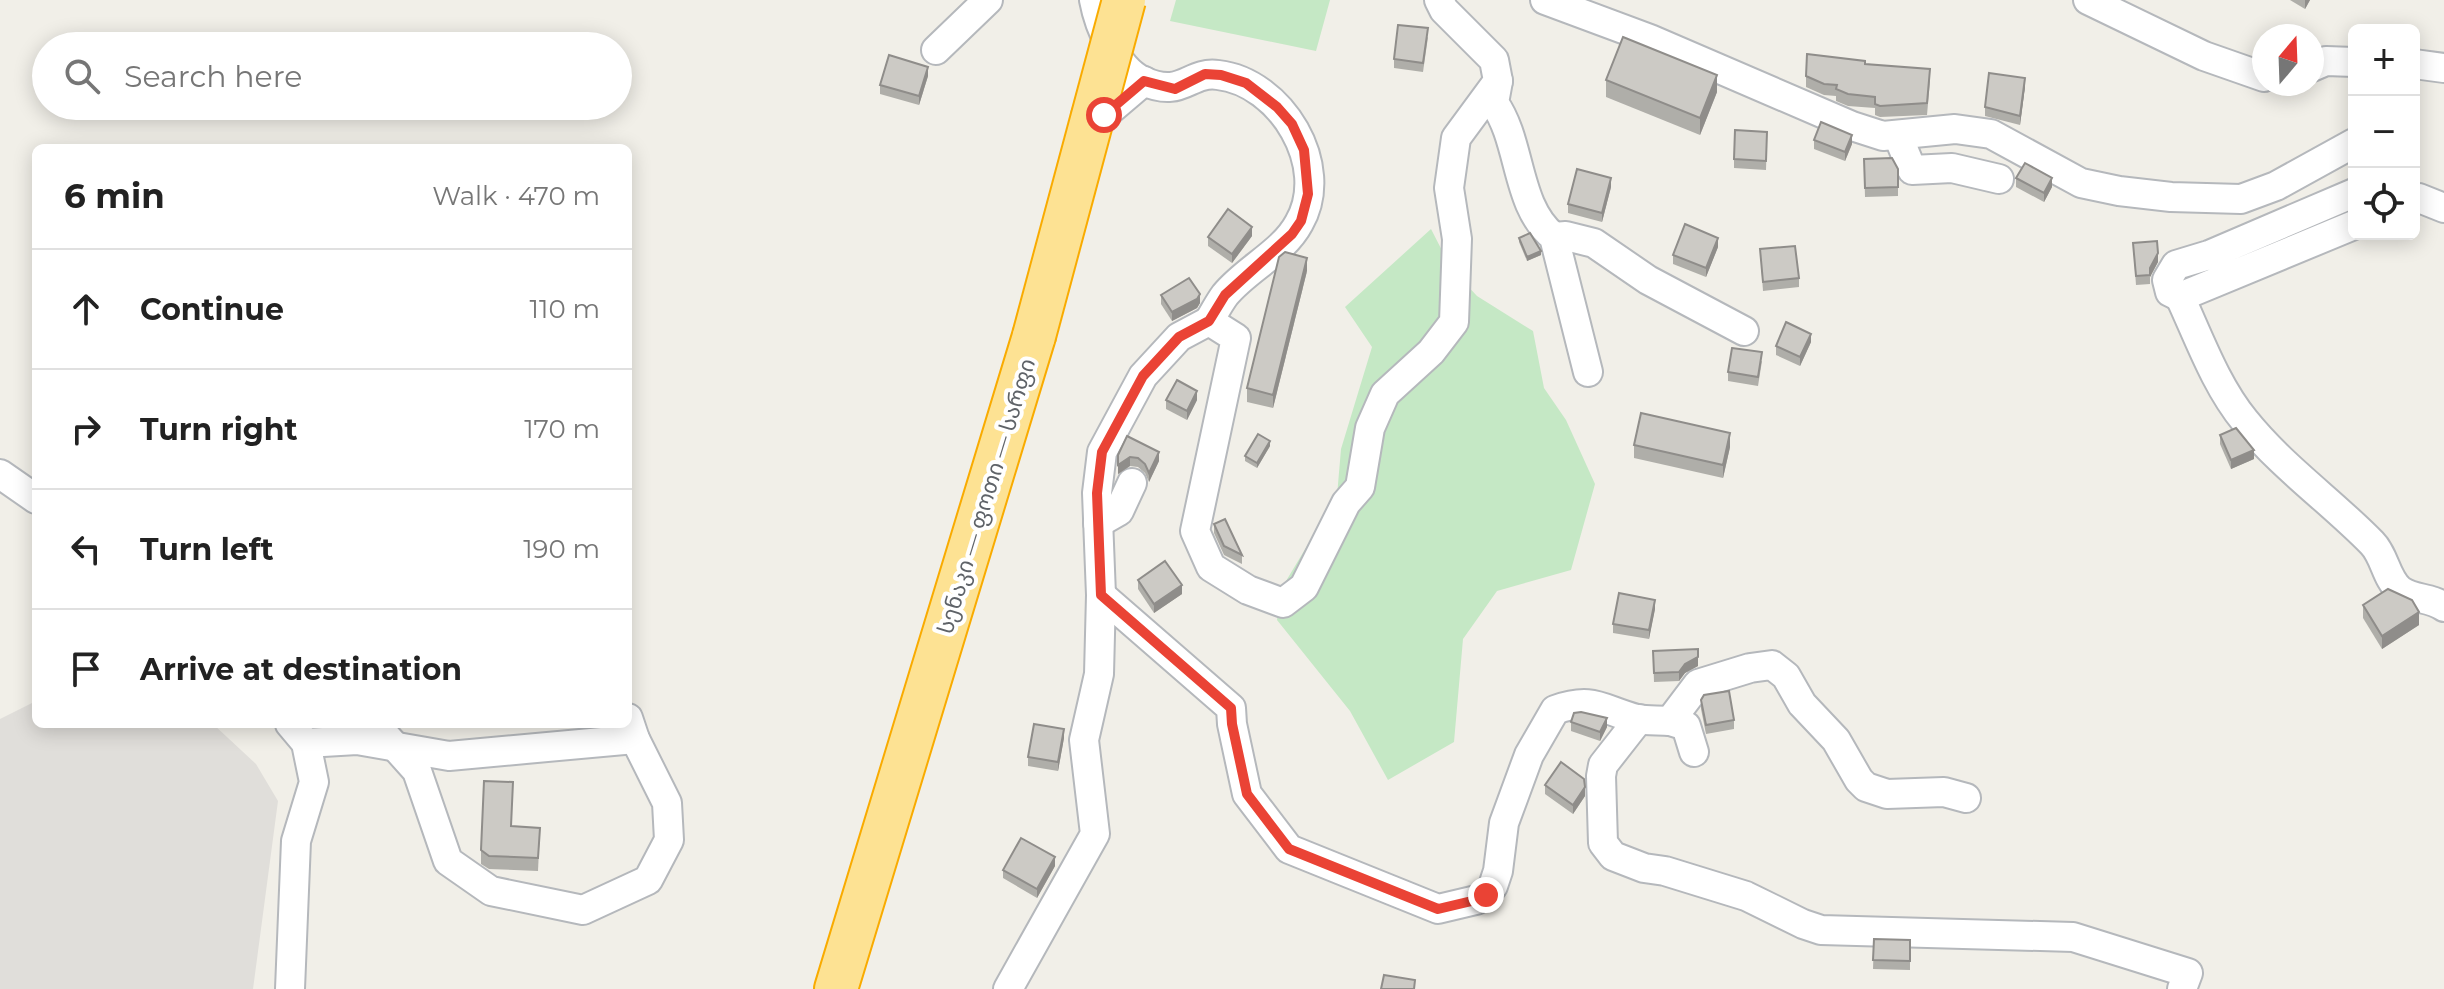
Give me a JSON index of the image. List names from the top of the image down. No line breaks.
{"streets":{"highway":["სენაკი — ფოთი — სარფი"]},"north":"top","page":{"map_buttons":["+","−"],"search":"Search here","heading":["6 min","Walk · 470 m"],"list":[["Continue","110 m"],["Turn right","170 m"],["Turn left","190 m"],"Arrive at destination"]}}
